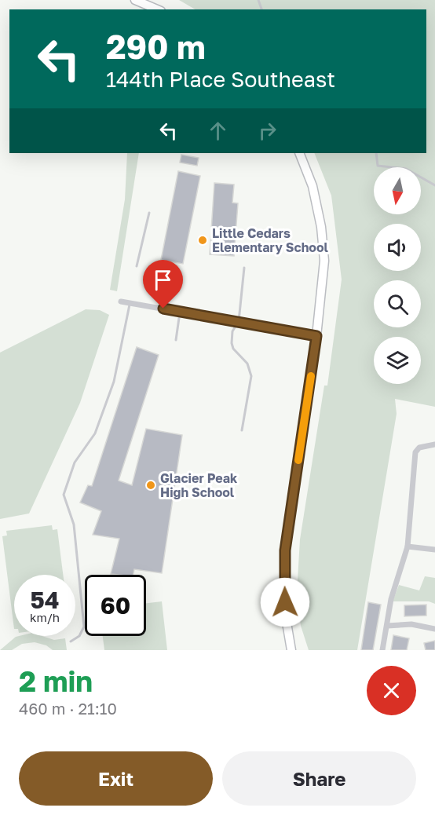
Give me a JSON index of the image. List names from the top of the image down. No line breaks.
{"places":["Little Cedars Elementary School","Glacier Peak High School"],"north":"bottom","page":{"turn":["290 m","144th Place Southeast"],"speed":"54 km/h","limit":"60","heading":["2 min","460 m · 21:10"],"buttons":["Exit","Share"]}}
